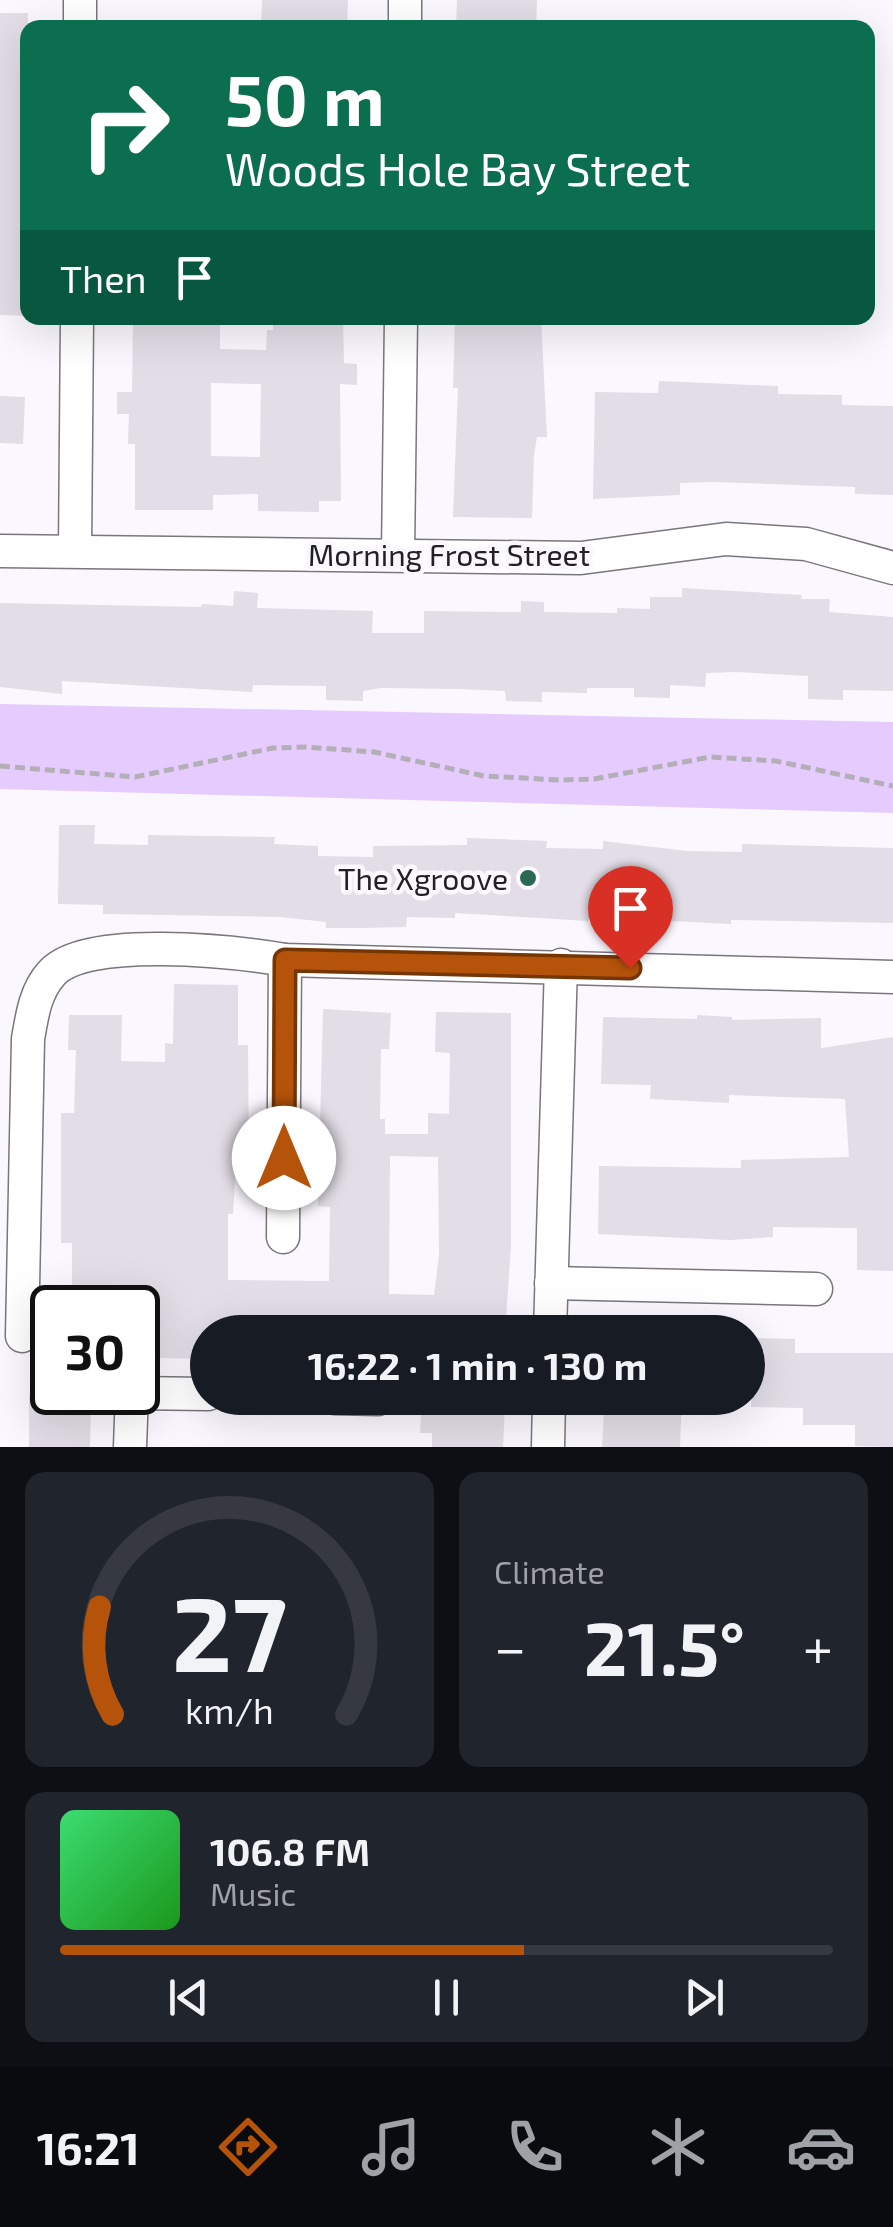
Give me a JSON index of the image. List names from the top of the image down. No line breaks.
{"streets":{"street":["Morning Frost Street"]},"places":["The Xgroove"],"page":{"turn":["50 m","Woods Hole Bay Street"],"then":"Then","limit":"30","trip":"16:22 · 1 min · 130 m","tile":"Climate","heat":["−","21.5°","+"],"song":["106.8 FM","Music"],"tabs":"16:21","gauge":["27","km/h"]}}
